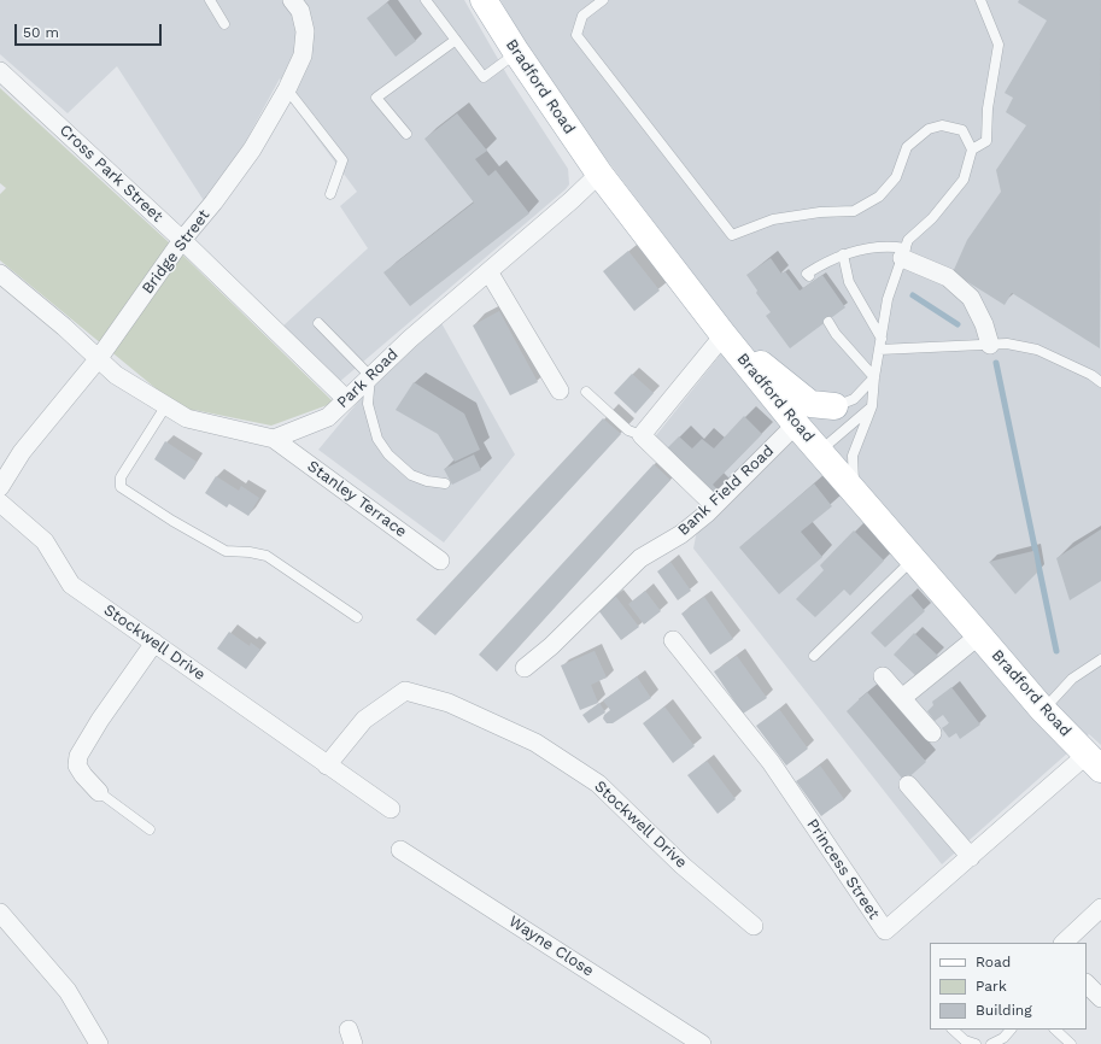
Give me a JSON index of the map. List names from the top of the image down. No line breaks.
{"streets":{"main road":["Bradford Road"],"street":["Cross Park Street","Bridge Street","Park Road","Bank Field Road","Stanley Terrace","Stockwell Drive","Princess Street","Wayne Close"]},"crossings":[["Bradford Road","Park Road"],["Bradford Road","Bank Field Road"],["Bradford Road","Princess Street"],["Cross Park Street","Bridge Street"],["Cross Park Street","Park Road"],["Park Road","Stanley Terrace"]],"legend":["Road","Park","Building"],"scale_bar":"50 m"}
